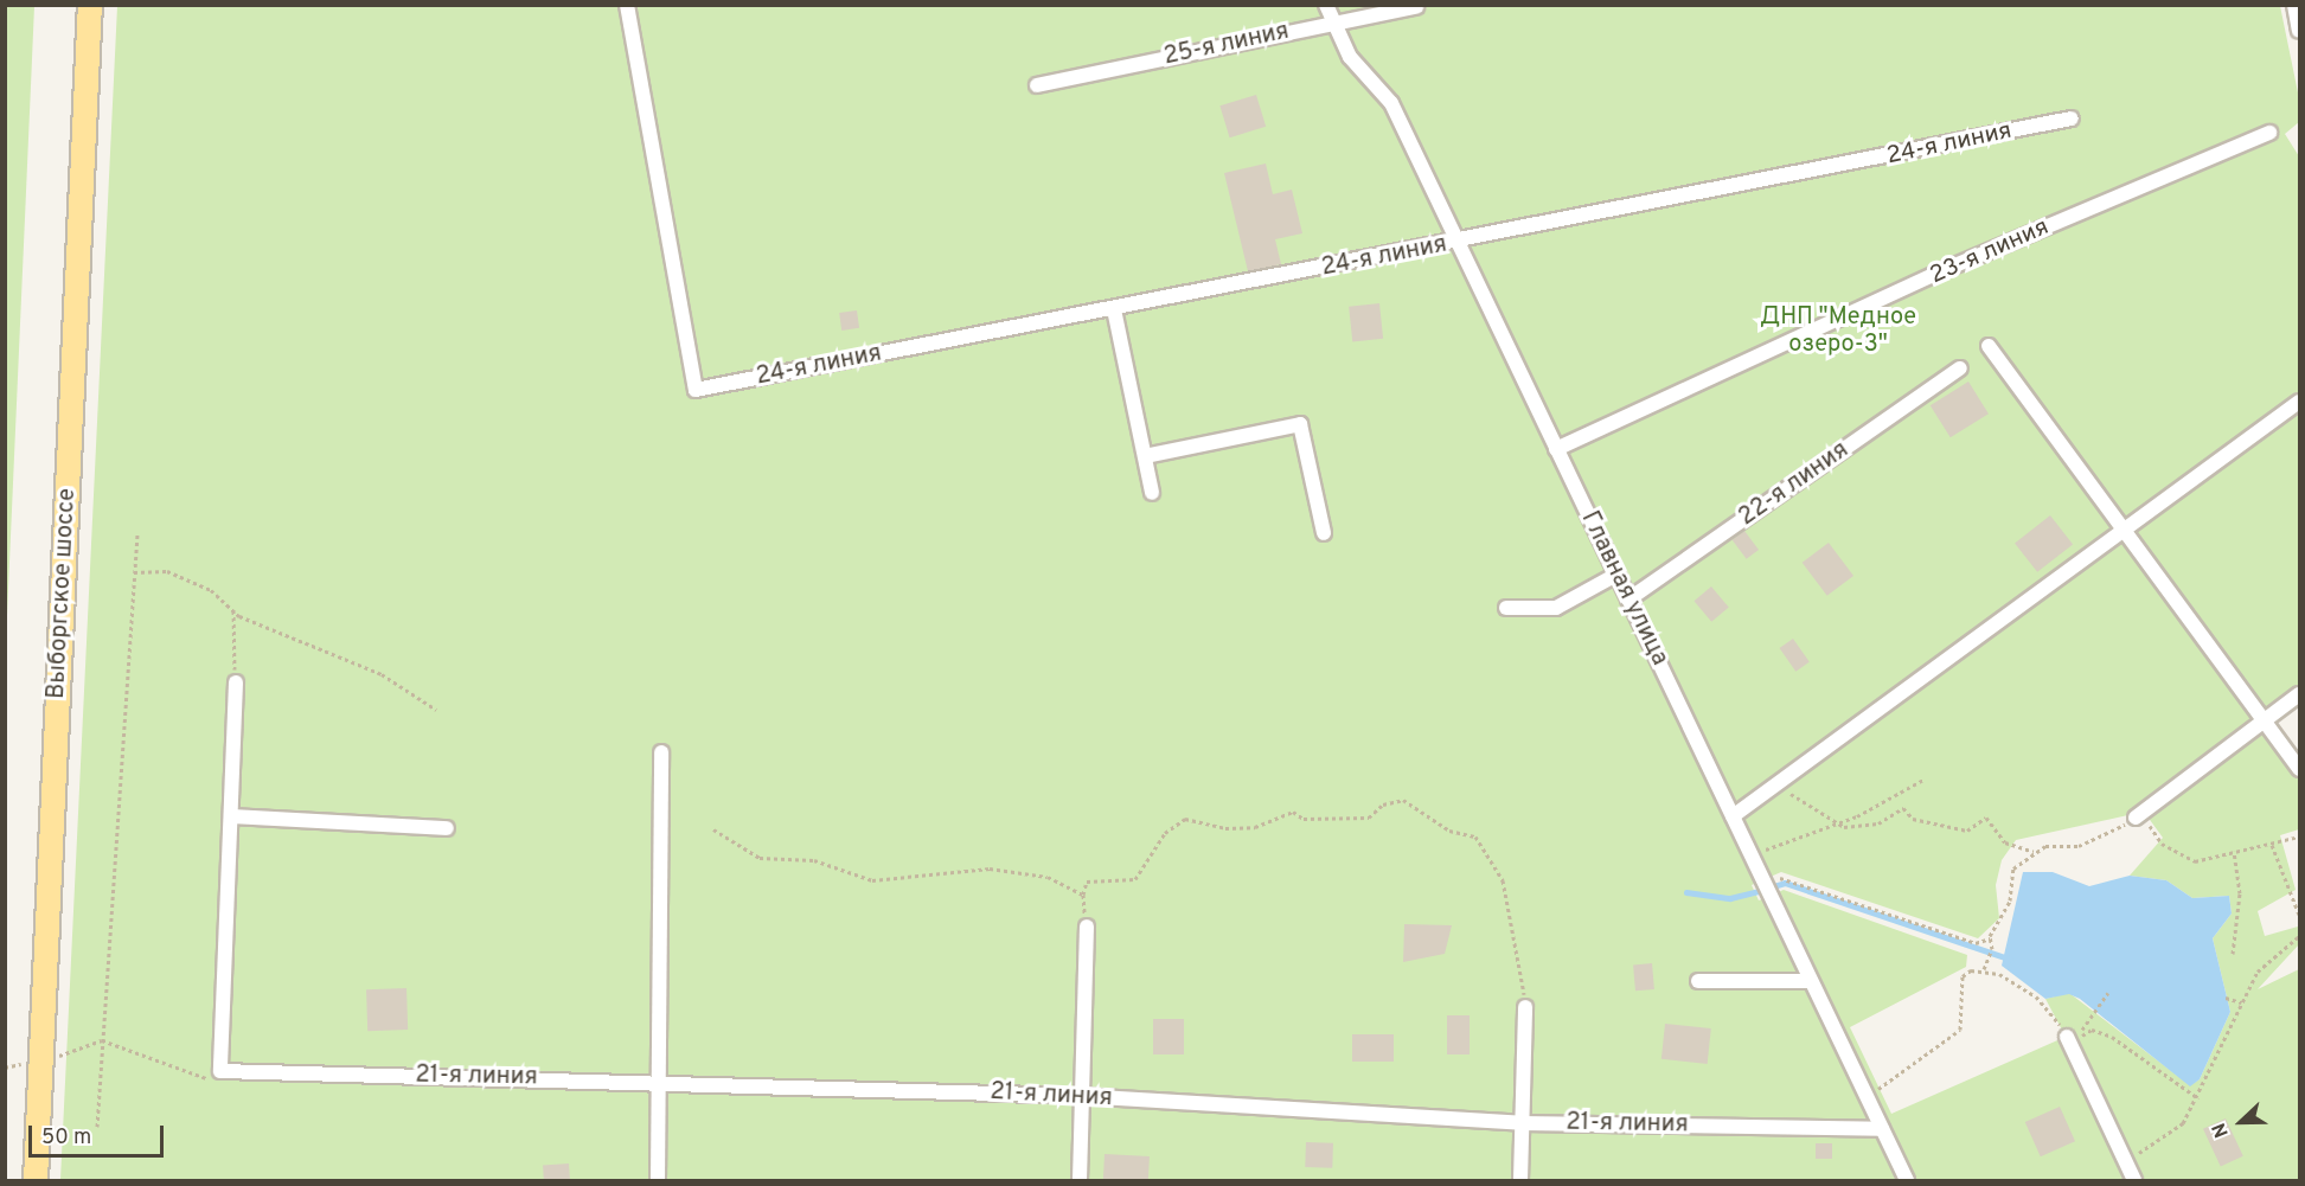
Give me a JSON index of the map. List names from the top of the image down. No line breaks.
{"streets":{"main road":["Выборгское шоссе"],"street":["25-я линия","24-я линия","23-я линия","22-я линия","Главная улица","21-я линия"]},"crossings":[["25-я линия","Главная улица"],["24-я линия","Главная улица"],["23-я линия","Главная улица"],["22-я линия","Главная улица"],["Главная улица","21-я линия"]],"parks":["ДНП \"Медное озеро-3\""],"scale_bar":"50 m","north":"left"}
